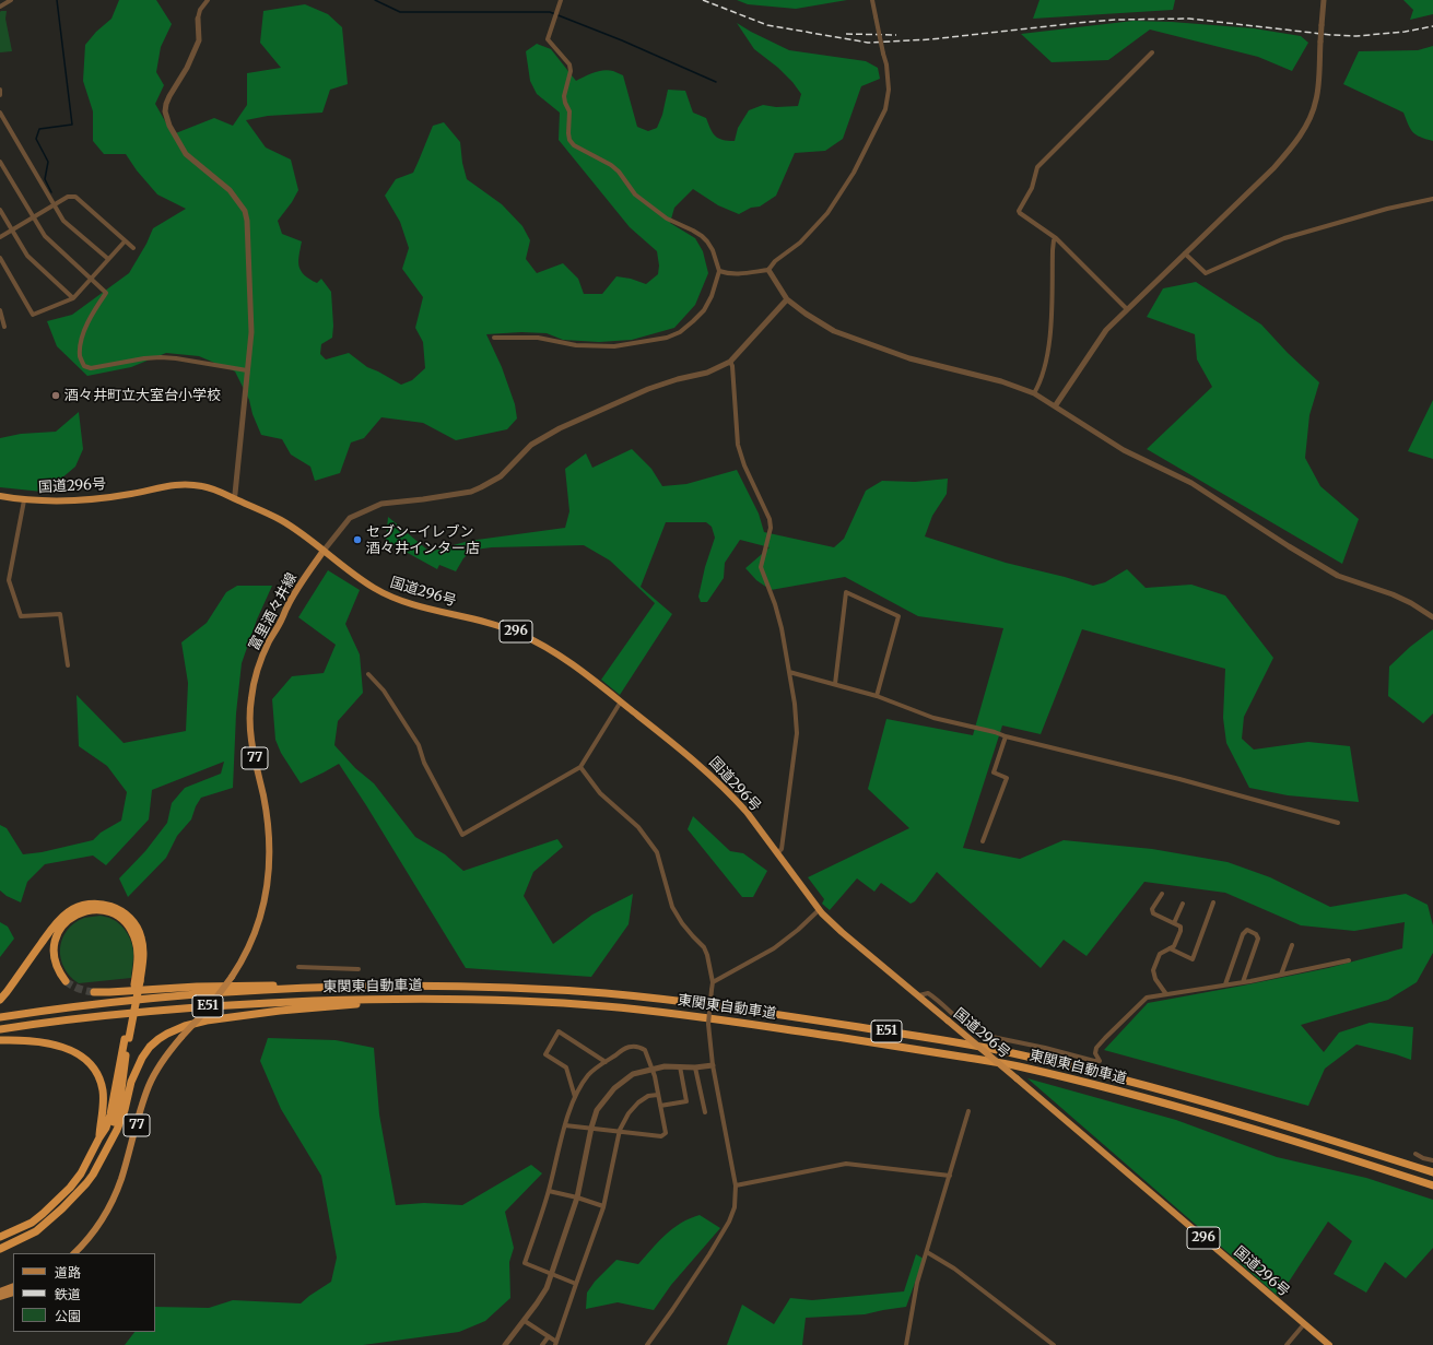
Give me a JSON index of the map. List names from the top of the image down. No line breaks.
{"streets":{"highway":["国道296号","296","東関東自動車道","E51"],"main road":["富里酒々井線","77"]},"crossings":[["国道296号","富里酒々井線"]],"places":["酒々井町立大室台小学校","セブン-イレブン 酒々井インター店"],"legend":["道路","鉄道","公園"]}
